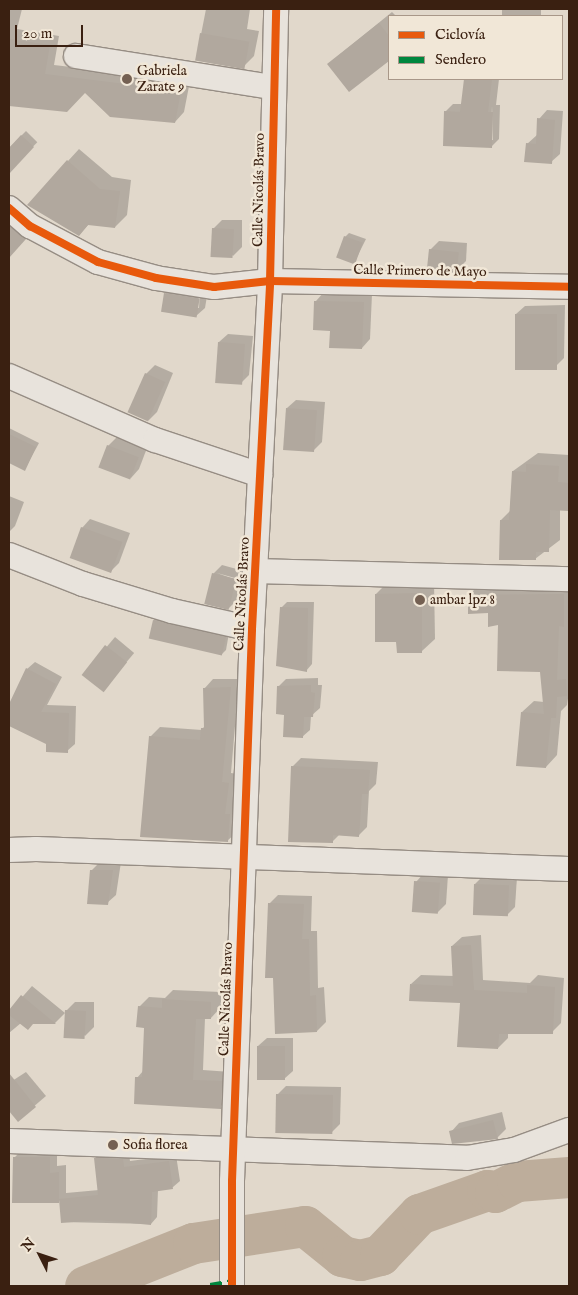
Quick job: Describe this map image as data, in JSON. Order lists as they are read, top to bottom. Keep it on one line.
{"streets":{"street":["Calle Nicolás Bravo","Calle Primero de Mayo"]},"crossings":[["Calle Nicolás Bravo","Calle Primero de Mayo"]],"places":["Gabriela Zarate 9","ambar lpz 8","Sofia florea"],"legend":["Ciclovía","Sendero"],"scale_bar":"20 m","north":"top left"}
